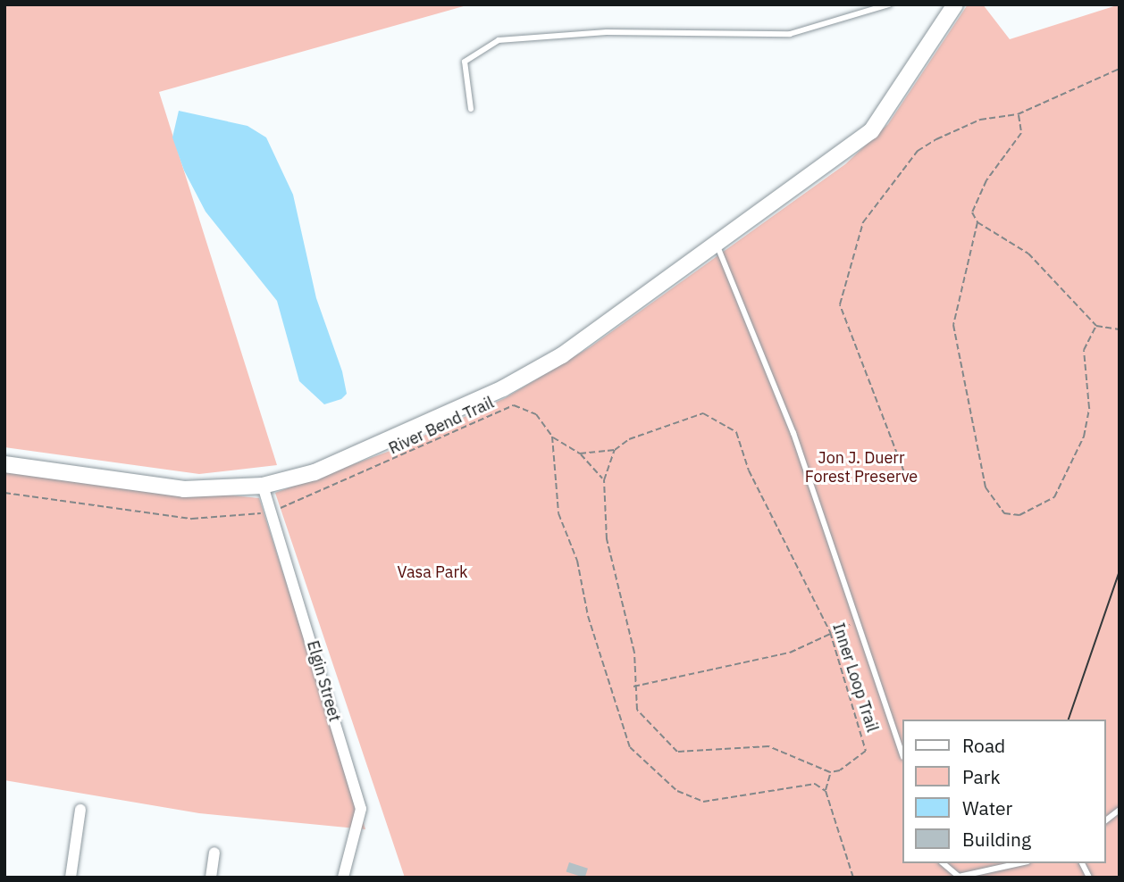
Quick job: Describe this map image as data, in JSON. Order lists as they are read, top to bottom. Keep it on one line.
{"streets":{"street":["Elgin Street"],"path":["River Bend Trail","Inner Loop Trail"]},"crossings":[["River Bend Trail","Inner Loop Trail"],["River Bend Trail","Elgin Street"]],"parks":["Jon J. Duerr Forest Preserve","Vasa Park"],"legend":["Road","Park","Water","Building"]}
